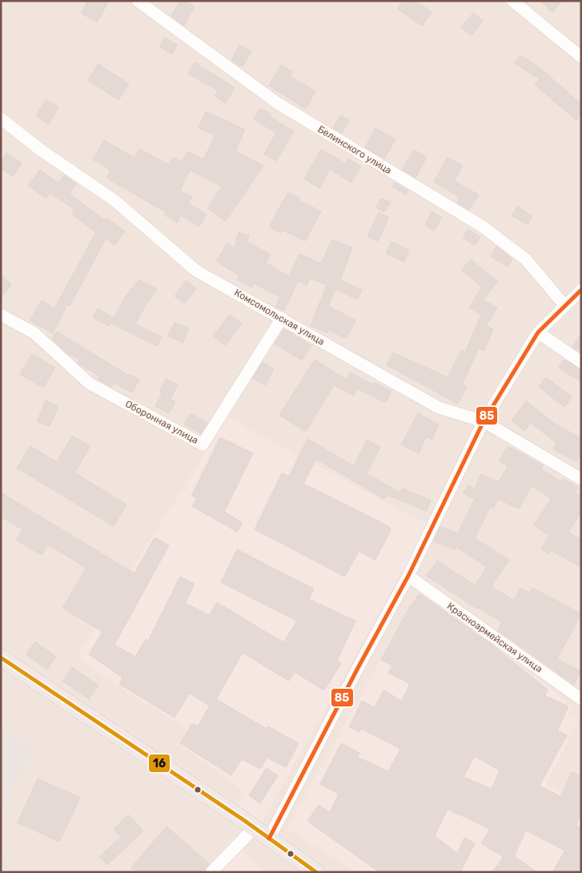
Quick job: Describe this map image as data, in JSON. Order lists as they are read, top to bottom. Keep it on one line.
{"streets":{"street":["Белинского улица","Комсомольская улица","Оборонная улица","Красноармейская улица"]},"crossings":[["Комсомольская улица","Оборонная улица"]],"lines":["transit line 85","transit line 16"]}
